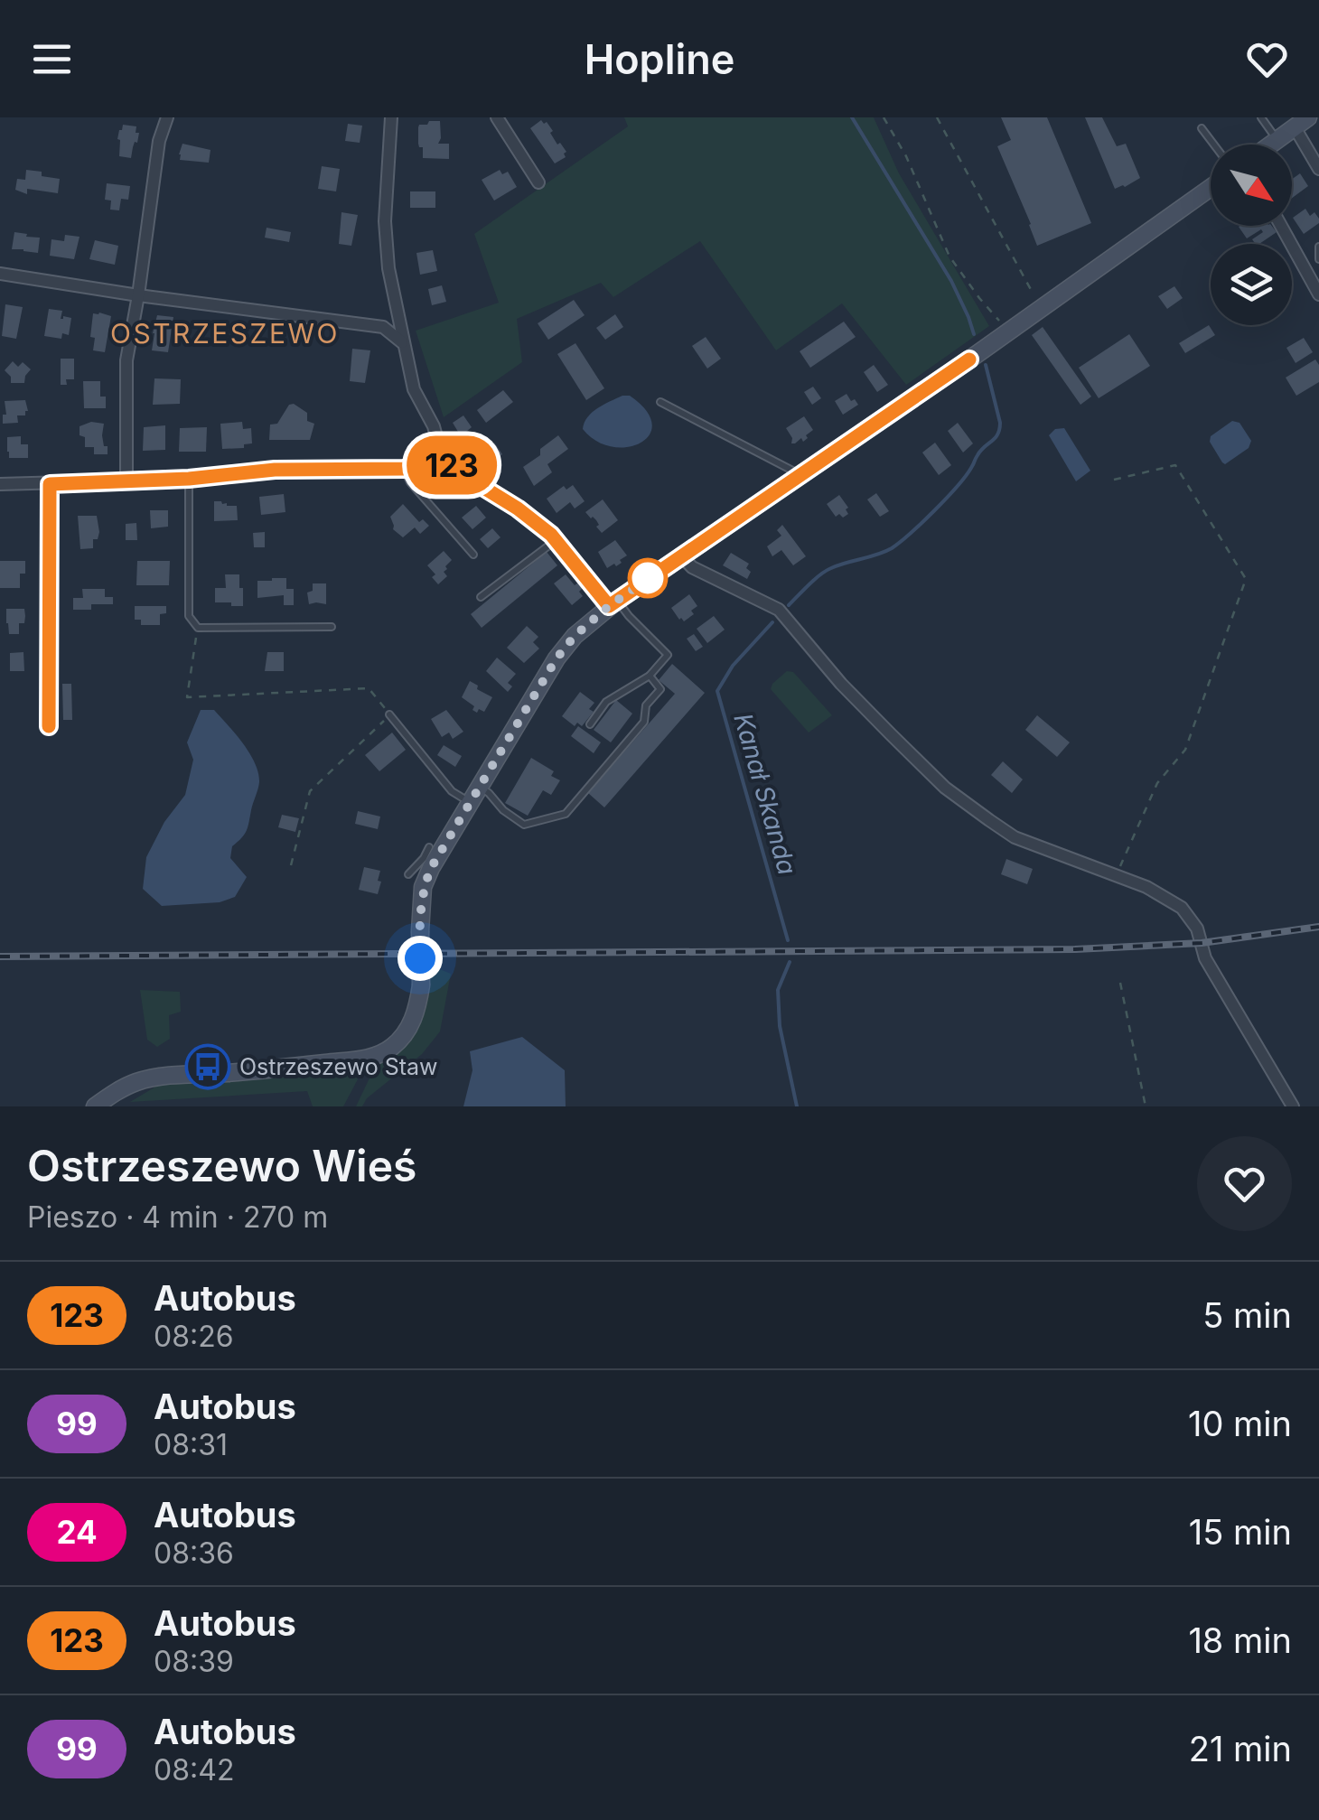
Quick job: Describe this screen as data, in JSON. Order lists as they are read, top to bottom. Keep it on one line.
{"districts":["OSTRZESZEWO"],"water":["Kanał Skanda"],"places":{"bus stop":["Ostrzeszewo Staw"]},"lines":["bus line 123"],"north":"bottom right","page":{"header":"Hopline","on_map":"123","heading":["Ostrzeszewo Wieś","Pieszo · 4 min · 270 m"],"list":[{"mark":"123","name":"Autobus","note":"08:26","value":"5 min"},{"mark":"99","name":"Autobus","note":"08:31","value":"10 min"},{"mark":"24","name":"Autobus","note":"08:36","value":"15 min"},{"mark":"123","name":"Autobus","note":"08:39","value":"18 min"},{"mark":"99","name":"Autobus","note":"08:42","value":"21 min"}]}}
